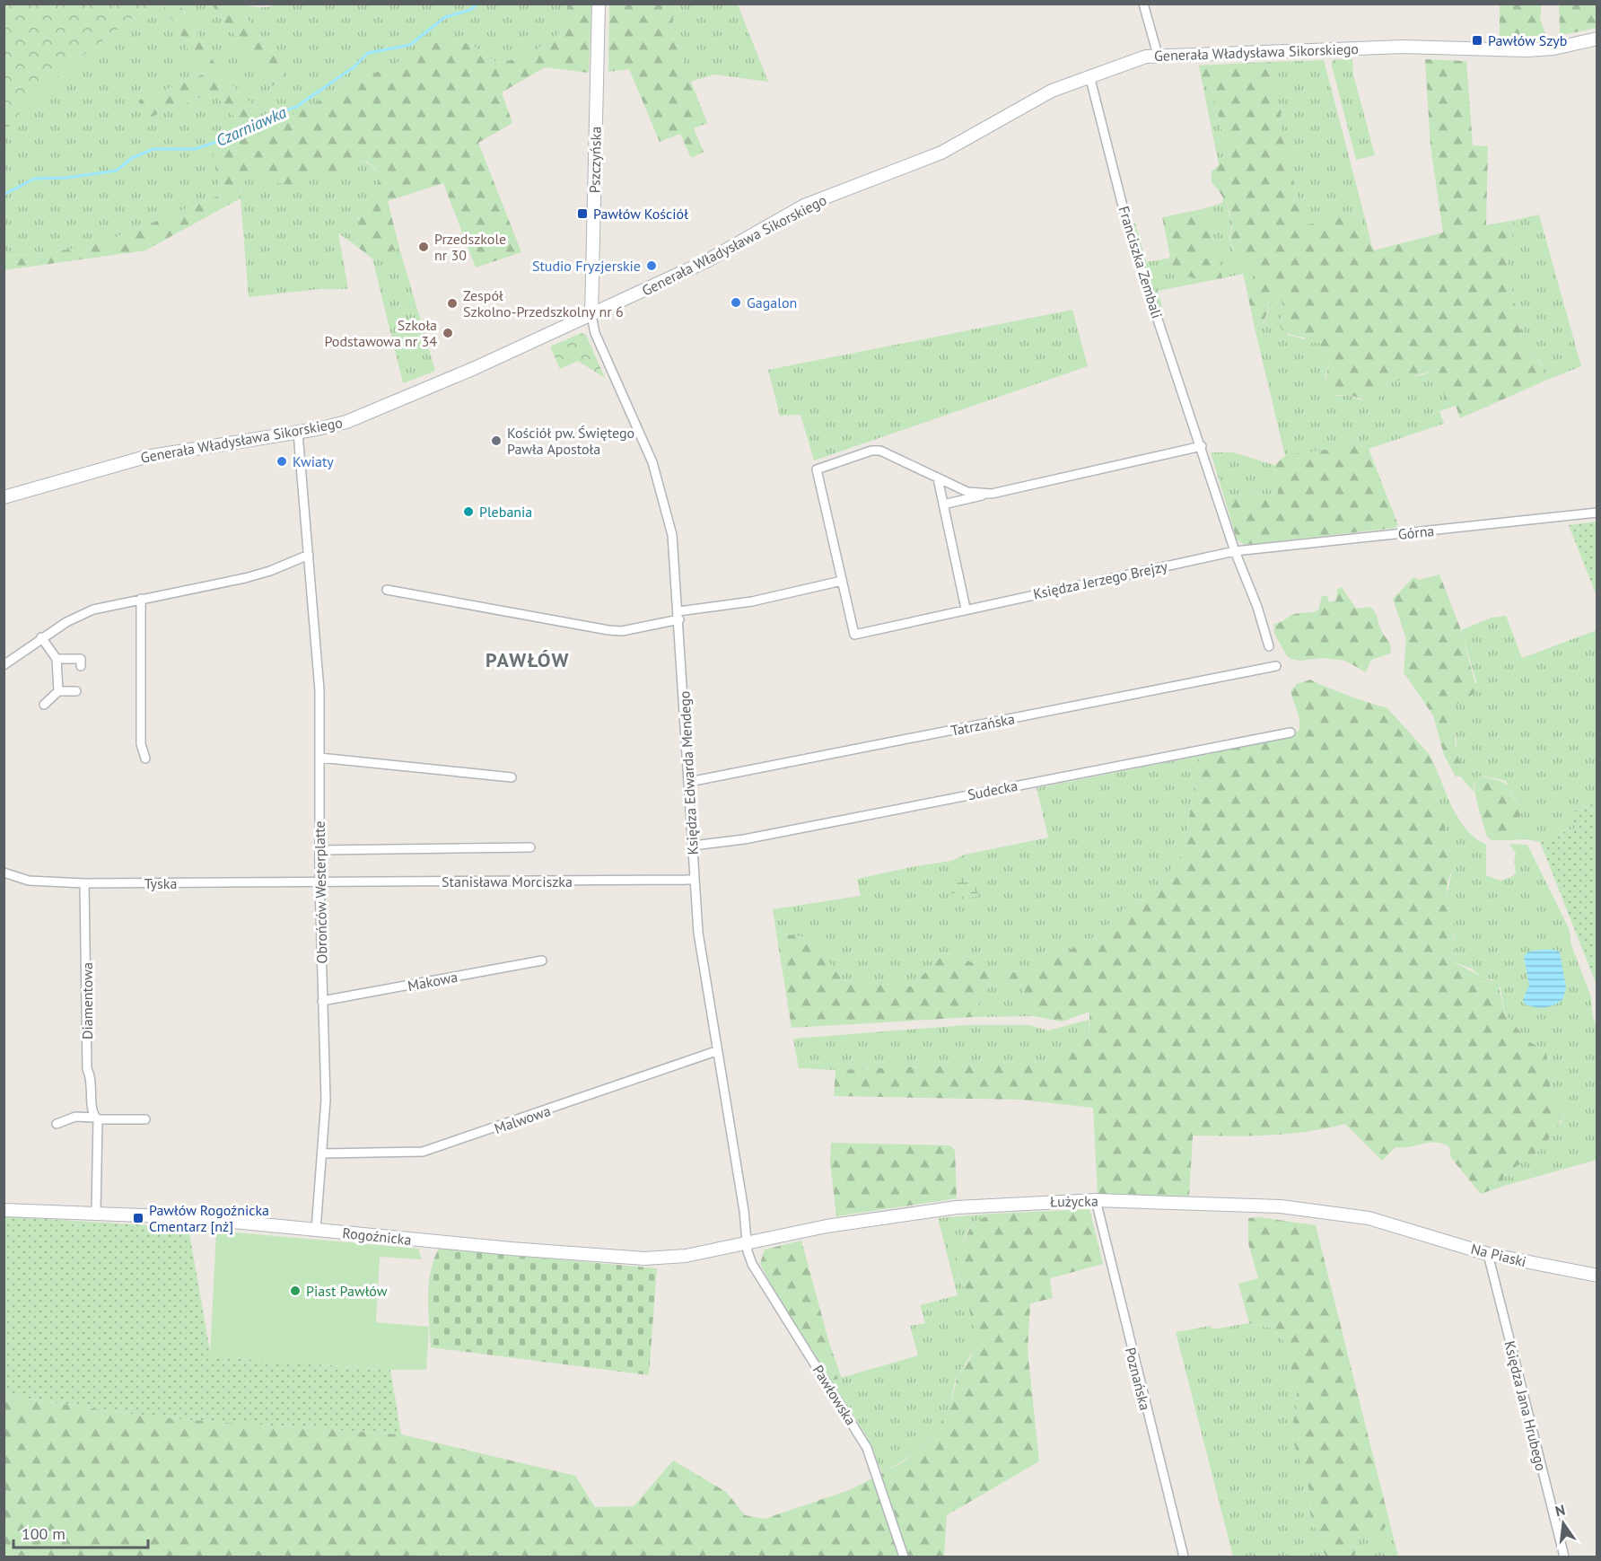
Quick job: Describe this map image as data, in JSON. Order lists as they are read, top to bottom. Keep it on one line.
{"streets":{"street":["Generała Władysława Sikorskiego","Pszczyńska","Franciszka Zembali","Górna","Księdza Jerzego Brejzy","Tatrzańska","Księdza Edwarda Mendego","Sudecka","Stanisława Morciszka","Tyska","Obrońców Westerplatte","Makowa","Diamentowa","Malwowa","Łużycka","Rogoźnicka","Na Piaski","Poznańska","Pawłowska","Księdza Jana Hrubego"]},"crossings":[["Generała Władysława Sikorskiego","Pszczyńska"],["Generała Władysława Sikorskiego","Franciszka Zembali"],["Generała Władysława Sikorskiego","Księdza Edwarda Mendego"],["Generała Władysława Sikorskiego","Obrońców Westerplatte"],["Pszczyńska","Księdza Edwarda Mendego"],["Franciszka Zembali","Górna"],["Franciszka Zembali","Księdza Jerzego Brejzy"],["Górna","Księdza Jerzego Brejzy"],["Tatrzańska","Księdza Edwarda Mendego"],["Księdza Edwarda Mendego","Sudecka"],["Księdza Edwarda Mendego","Stanisława Morciszka"],["Księdza Edwarda Mendego","Malwowa"],["Księdza Edwarda Mendego","Łużycka"],["Księdza Edwarda Mendego","Rogoźnicka"],["Księdza Edwarda Mendego","Pawłowska"],["Stanisława Morciszka","Tyska"],["Stanisława Morciszka","Obrońców Westerplatte"],["Tyska","Obrońców Westerplatte"],["Tyska","Diamentowa"],["Obrońców Westerplatte","Makowa"],["Obrońców Westerplatte","Malwowa"],["Obrońców Westerplatte","Rogoźnicka"],["Diamentowa","Rogoźnicka"],["Łużycka","Rogoźnicka"],["Łużycka","Na Piaski"],["Łużycka","Poznańska"],["Łużycka","Pawłowska"],["Rogoźnicka","Pawłowska"],["Na Piaski","Księdza Jana Hrubego"]],"districts":["PAWŁÓW"],"water":["Czarniawka"],"places":{"transit":["Pawłów Szyb","Pawłów Kościół","Pawłów Rogoźnicka Cmentarz [nż]"],"other":["Przedszkole nr 30","Studio Fryzjerskie","Gagalon","Zespół Szkolno-Przedszkolny nr 6","Szkoła Podstawowa nr 34","Kościół pw. Świętego Pawła Apostoła","Kwiaty","Plebania","Piast Pawłów"]},"scale_bar":"100 m","north":"top"}
